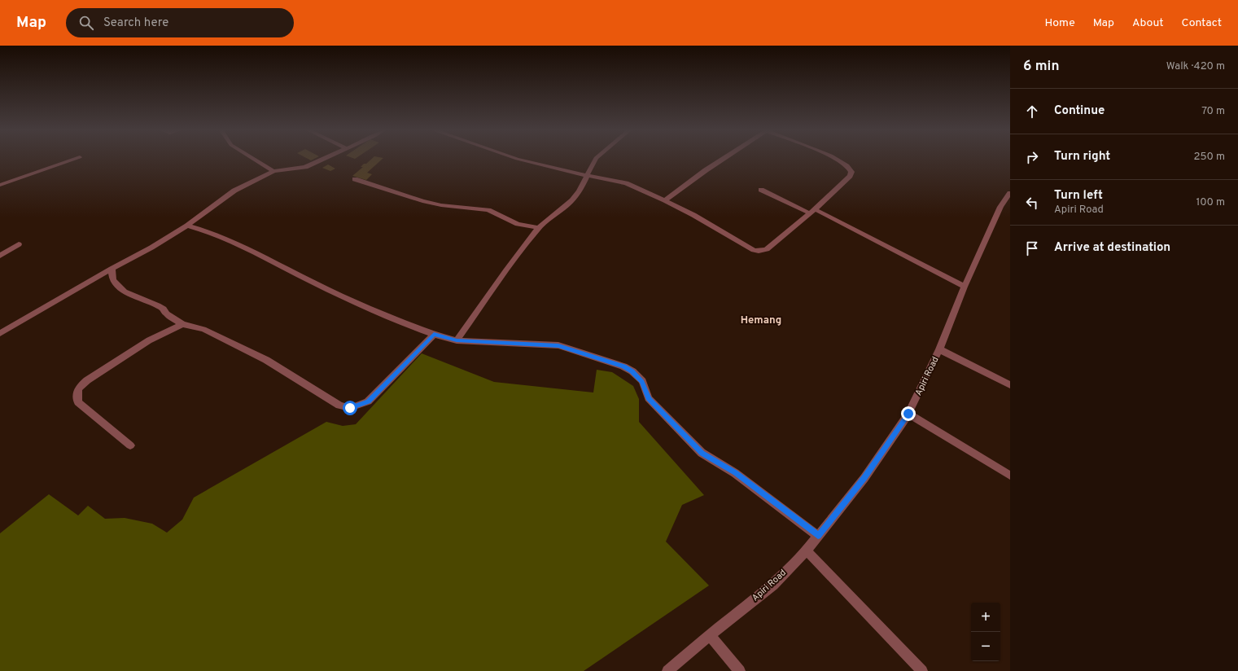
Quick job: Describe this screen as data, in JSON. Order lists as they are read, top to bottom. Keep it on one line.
{"streets":{"street":["Apiri Road"]},"districts":["Hemang"],"page":{"header":"Map","search":"Search here","nav":["Home","Map","About","Contact"],"heading":["6 min","Walk · 420 m"],"list":[["Continue","70 m"],["Turn right","250 m"],["Turn left","Apiri Road","100 m"],"Arrive at destination"],"map_buttons":["+","−"]}}
